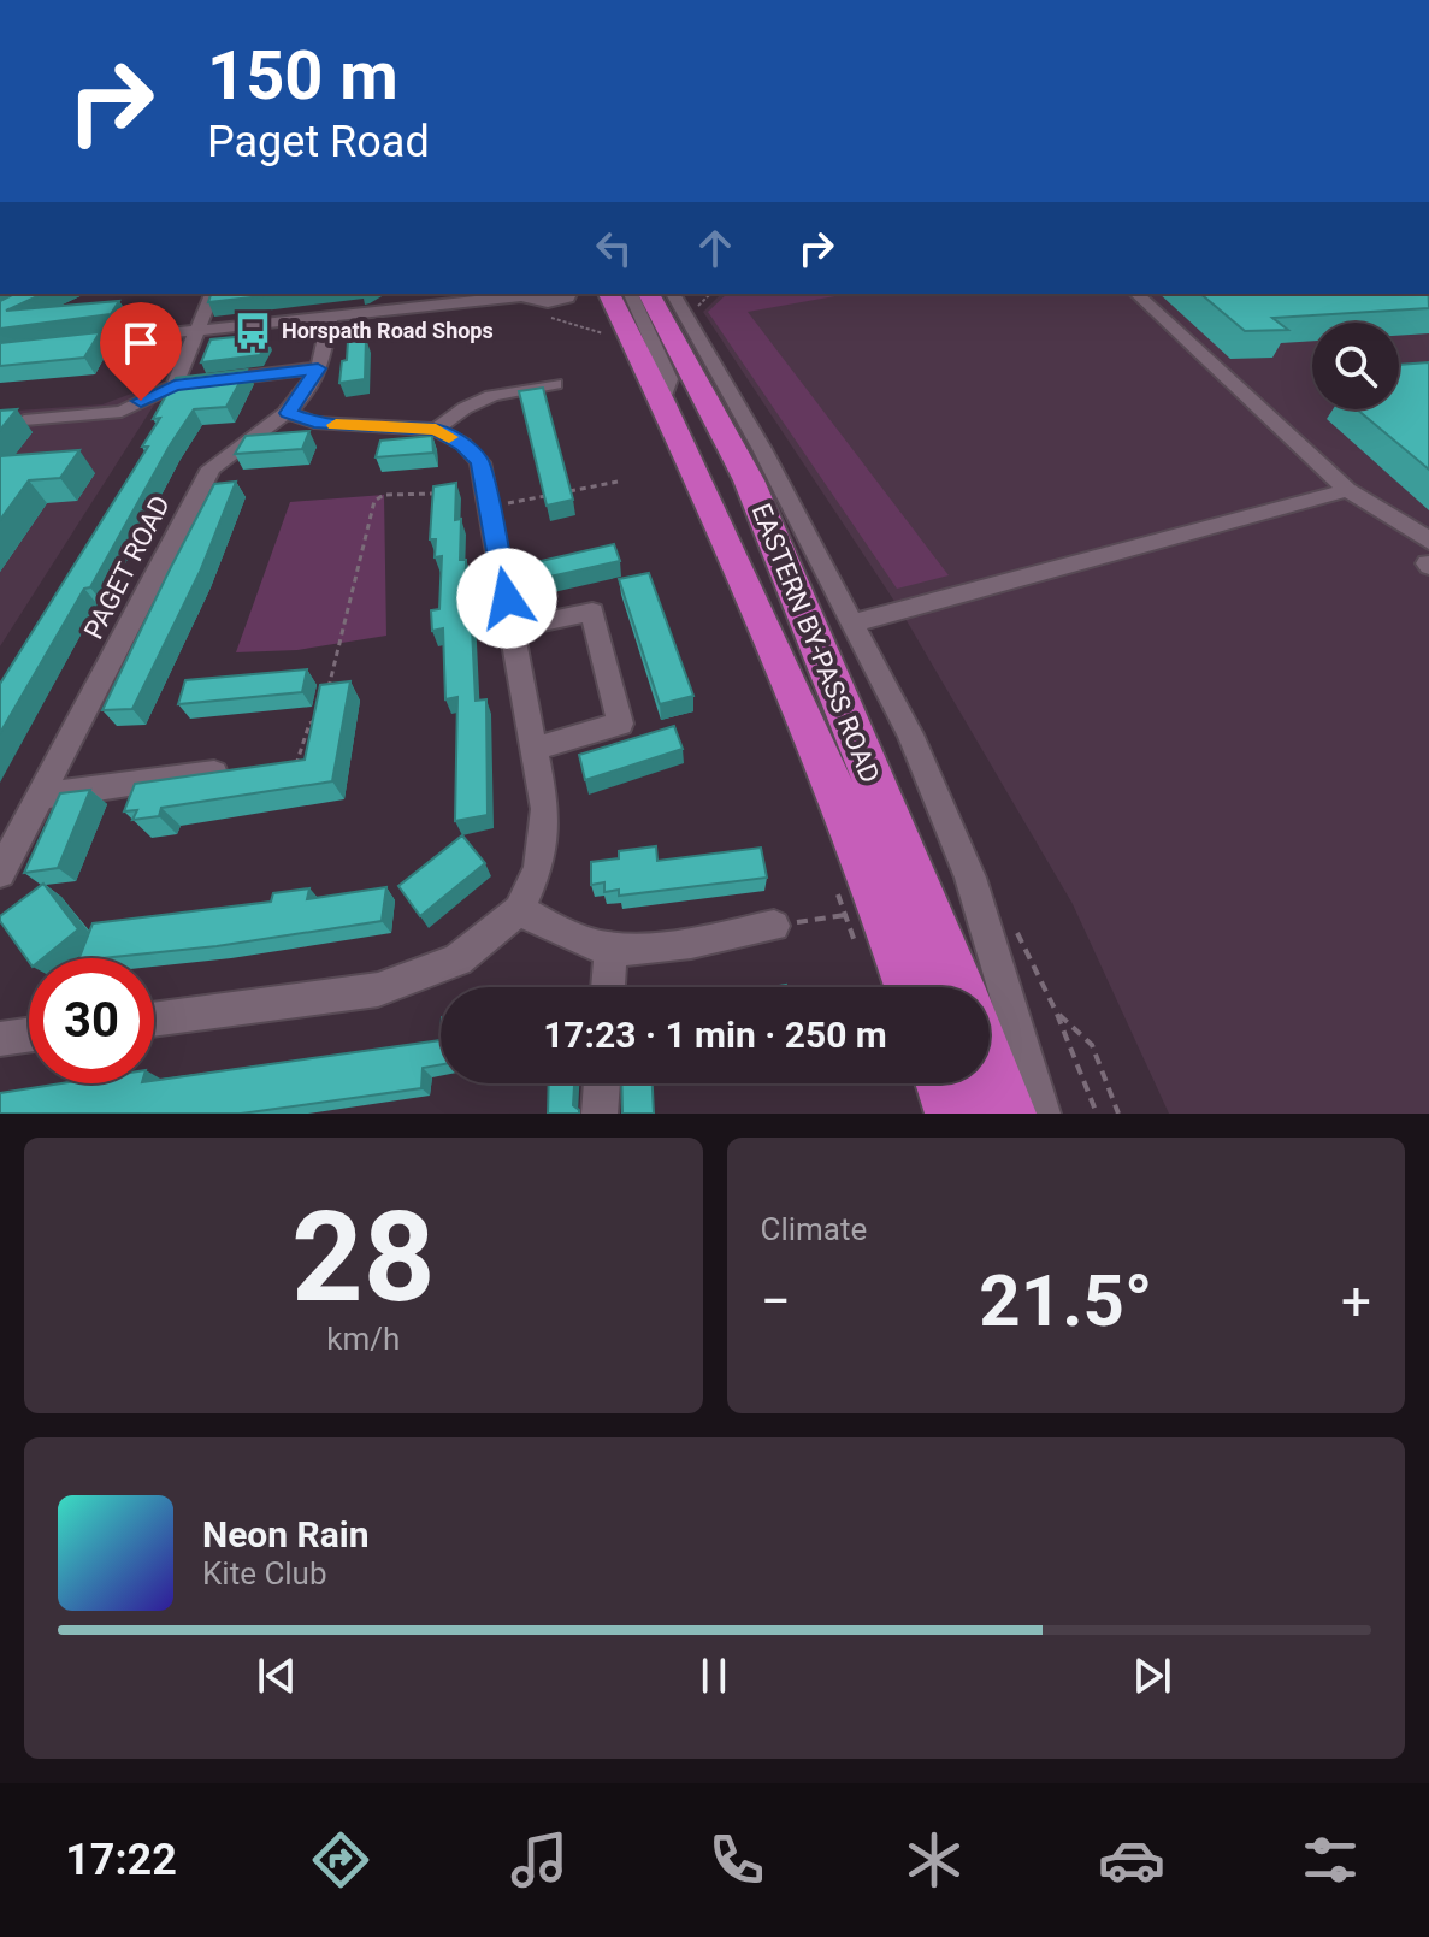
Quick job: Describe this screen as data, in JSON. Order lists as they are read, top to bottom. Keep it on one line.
{"streets":{"highway":["EASTERN BY-PASS ROAD"],"street":["PAGET ROAD"]},"places":{"bus stop":["Horspath Road Shops"]},"page":{"turn":["150 m","Paget Road"],"limit":"30","trip":"17:23 · 1 min · 250 m","tile":[["28","km/h"],"Climate"],"heat":["−","21.5°","+"],"song":["Neon Rain","Kite Club"],"tabs":"17:22"}}
